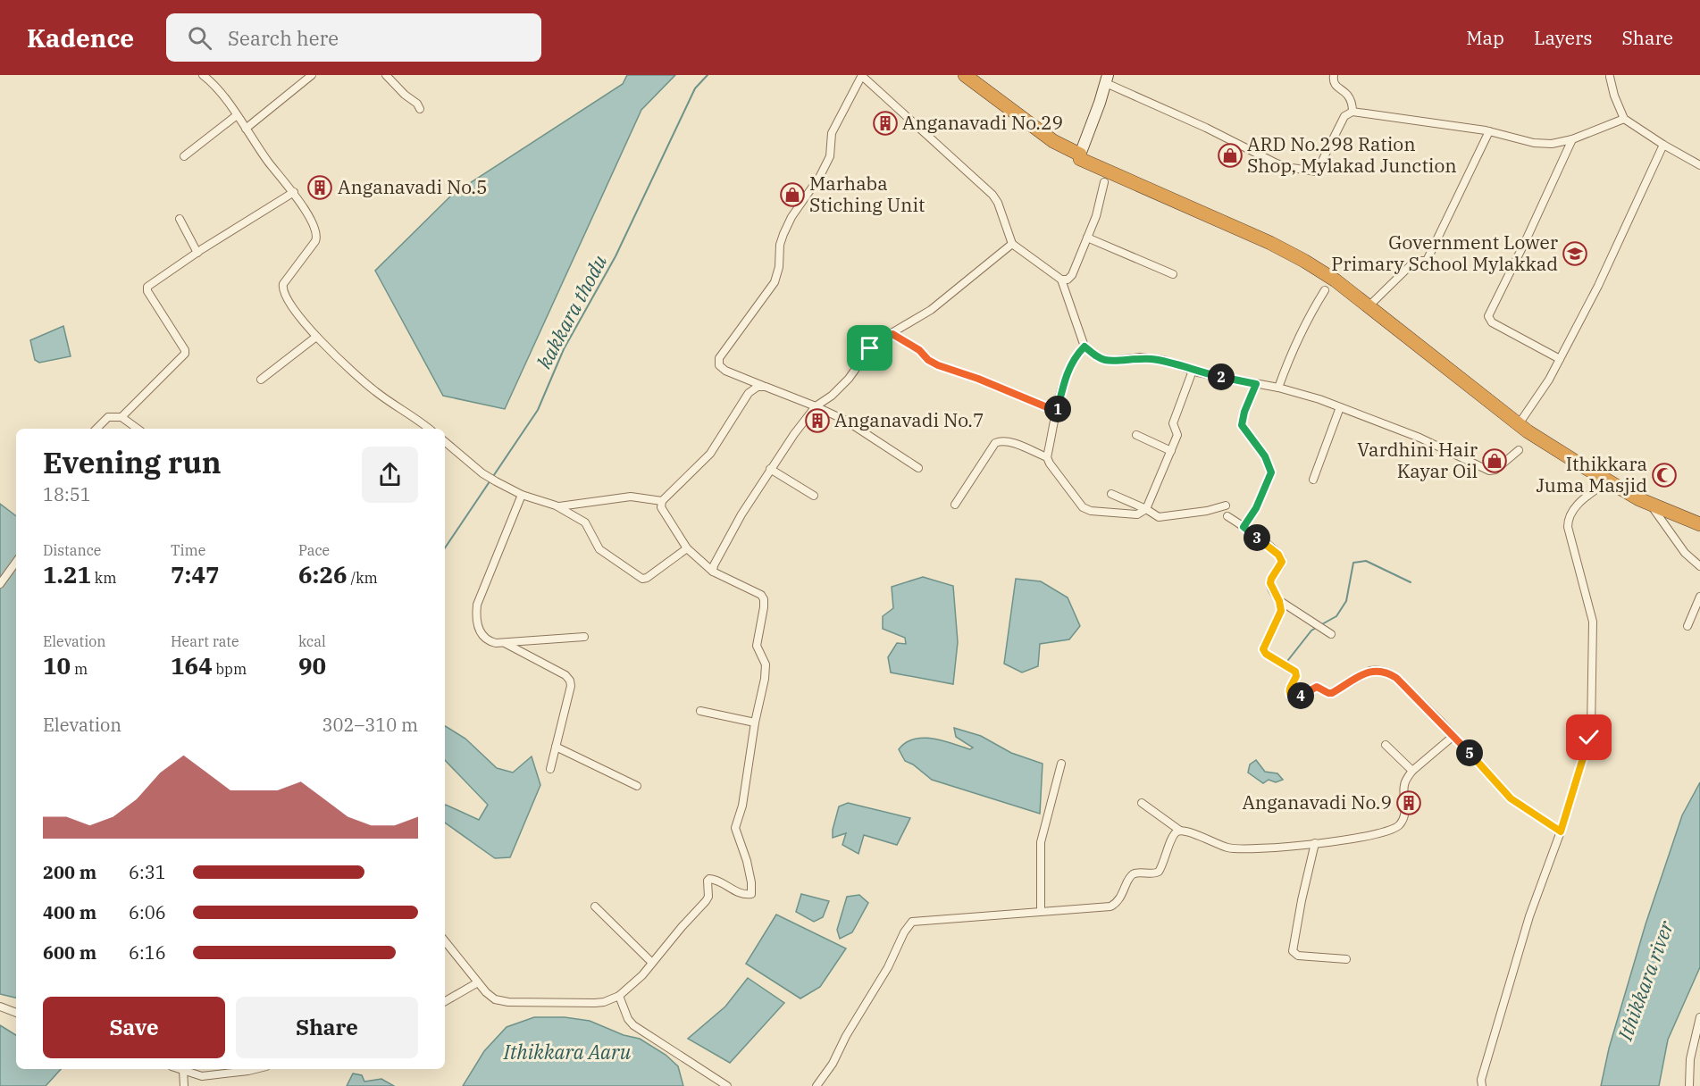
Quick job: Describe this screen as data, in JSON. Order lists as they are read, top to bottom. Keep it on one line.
{"water":["kakkara thodu","Ithikkara river","Ithikkara Aaru"],"places":{"building":["Anganavadi No.29","Anganavadi No.5","Anganavadi No.7","Anganavadi No.9"],"shop":["ARD No.298 Ration Shop, Mylakad Junction","Marhaba Stiching Unit","Vardhini Hair Kayar Oil"],"school or university":["Government Lower Primary School Mylakkad"],"mosque":["Ithikkara Juma Masjid"]},"page":{"header":"Kadence","search":"Search here","nav":["Map","Layers","Share"],"pins":["2","1","3","4","5"],"heading":["Evening run","18:51"],"stats":[["Distance","1.21 km"],["Time","7:47"],["Pace","6:26 /km"],["Elevation","10 m"],["Heart rate","164 bpm"],["kcal","90"]],"chart":["Elevation","302–310 m"],"list":[{"name":"200 m","note":"6:31"},{"name":"400 m","note":"6:06"},{"name":"600 m","note":"6:16"}],"buttons":["Save","Share"]}}
